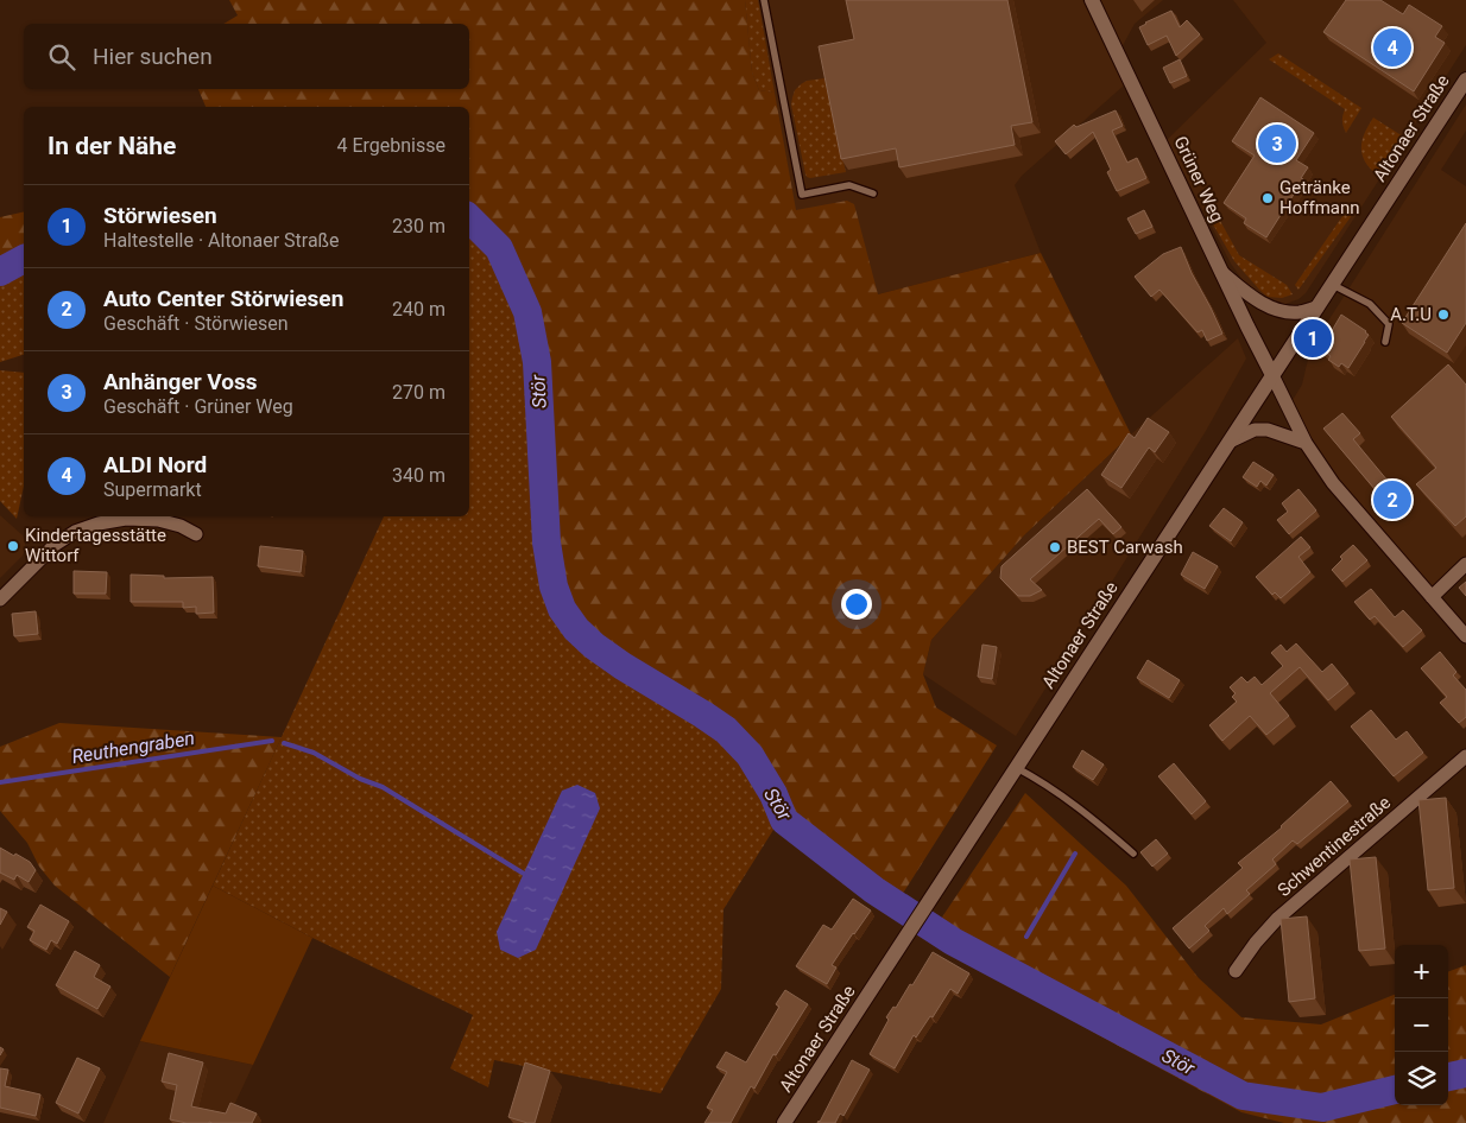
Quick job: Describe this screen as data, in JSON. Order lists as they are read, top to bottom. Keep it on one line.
{"streets":{"main road":["Altonaer Straße","Grüner Weg"],"street":["Schwentinestraße"]},"crossings":[["Altonaer Straße","Grüner Weg"]],"water":["Stör","Reuthengraben"],"places":["Getränke Hoffmann","A.T.U","Kindertagesstätte Wittorf","BEST Carwash"],"page":{"search":"Hier suchen","pins":["4","3","1","2"],"heading":["In der Nähe","4 Ergebnisse"],"list":[{"mark":"1","name":"Störwiesen","note":"Haltestelle · Altonaer Straße","value":"230 m"},{"mark":"2","name":"Auto Center Störwiesen","note":"Geschäft · Störwiesen","value":"240 m"},{"mark":"3","name":"Anhänger Voss","note":"Geschäft · Grüner Weg","value":"270 m"},{"mark":"4","name":"ALDI Nord","note":"Supermarkt","value":"340 m"}],"map_buttons":["+","−"]}}
